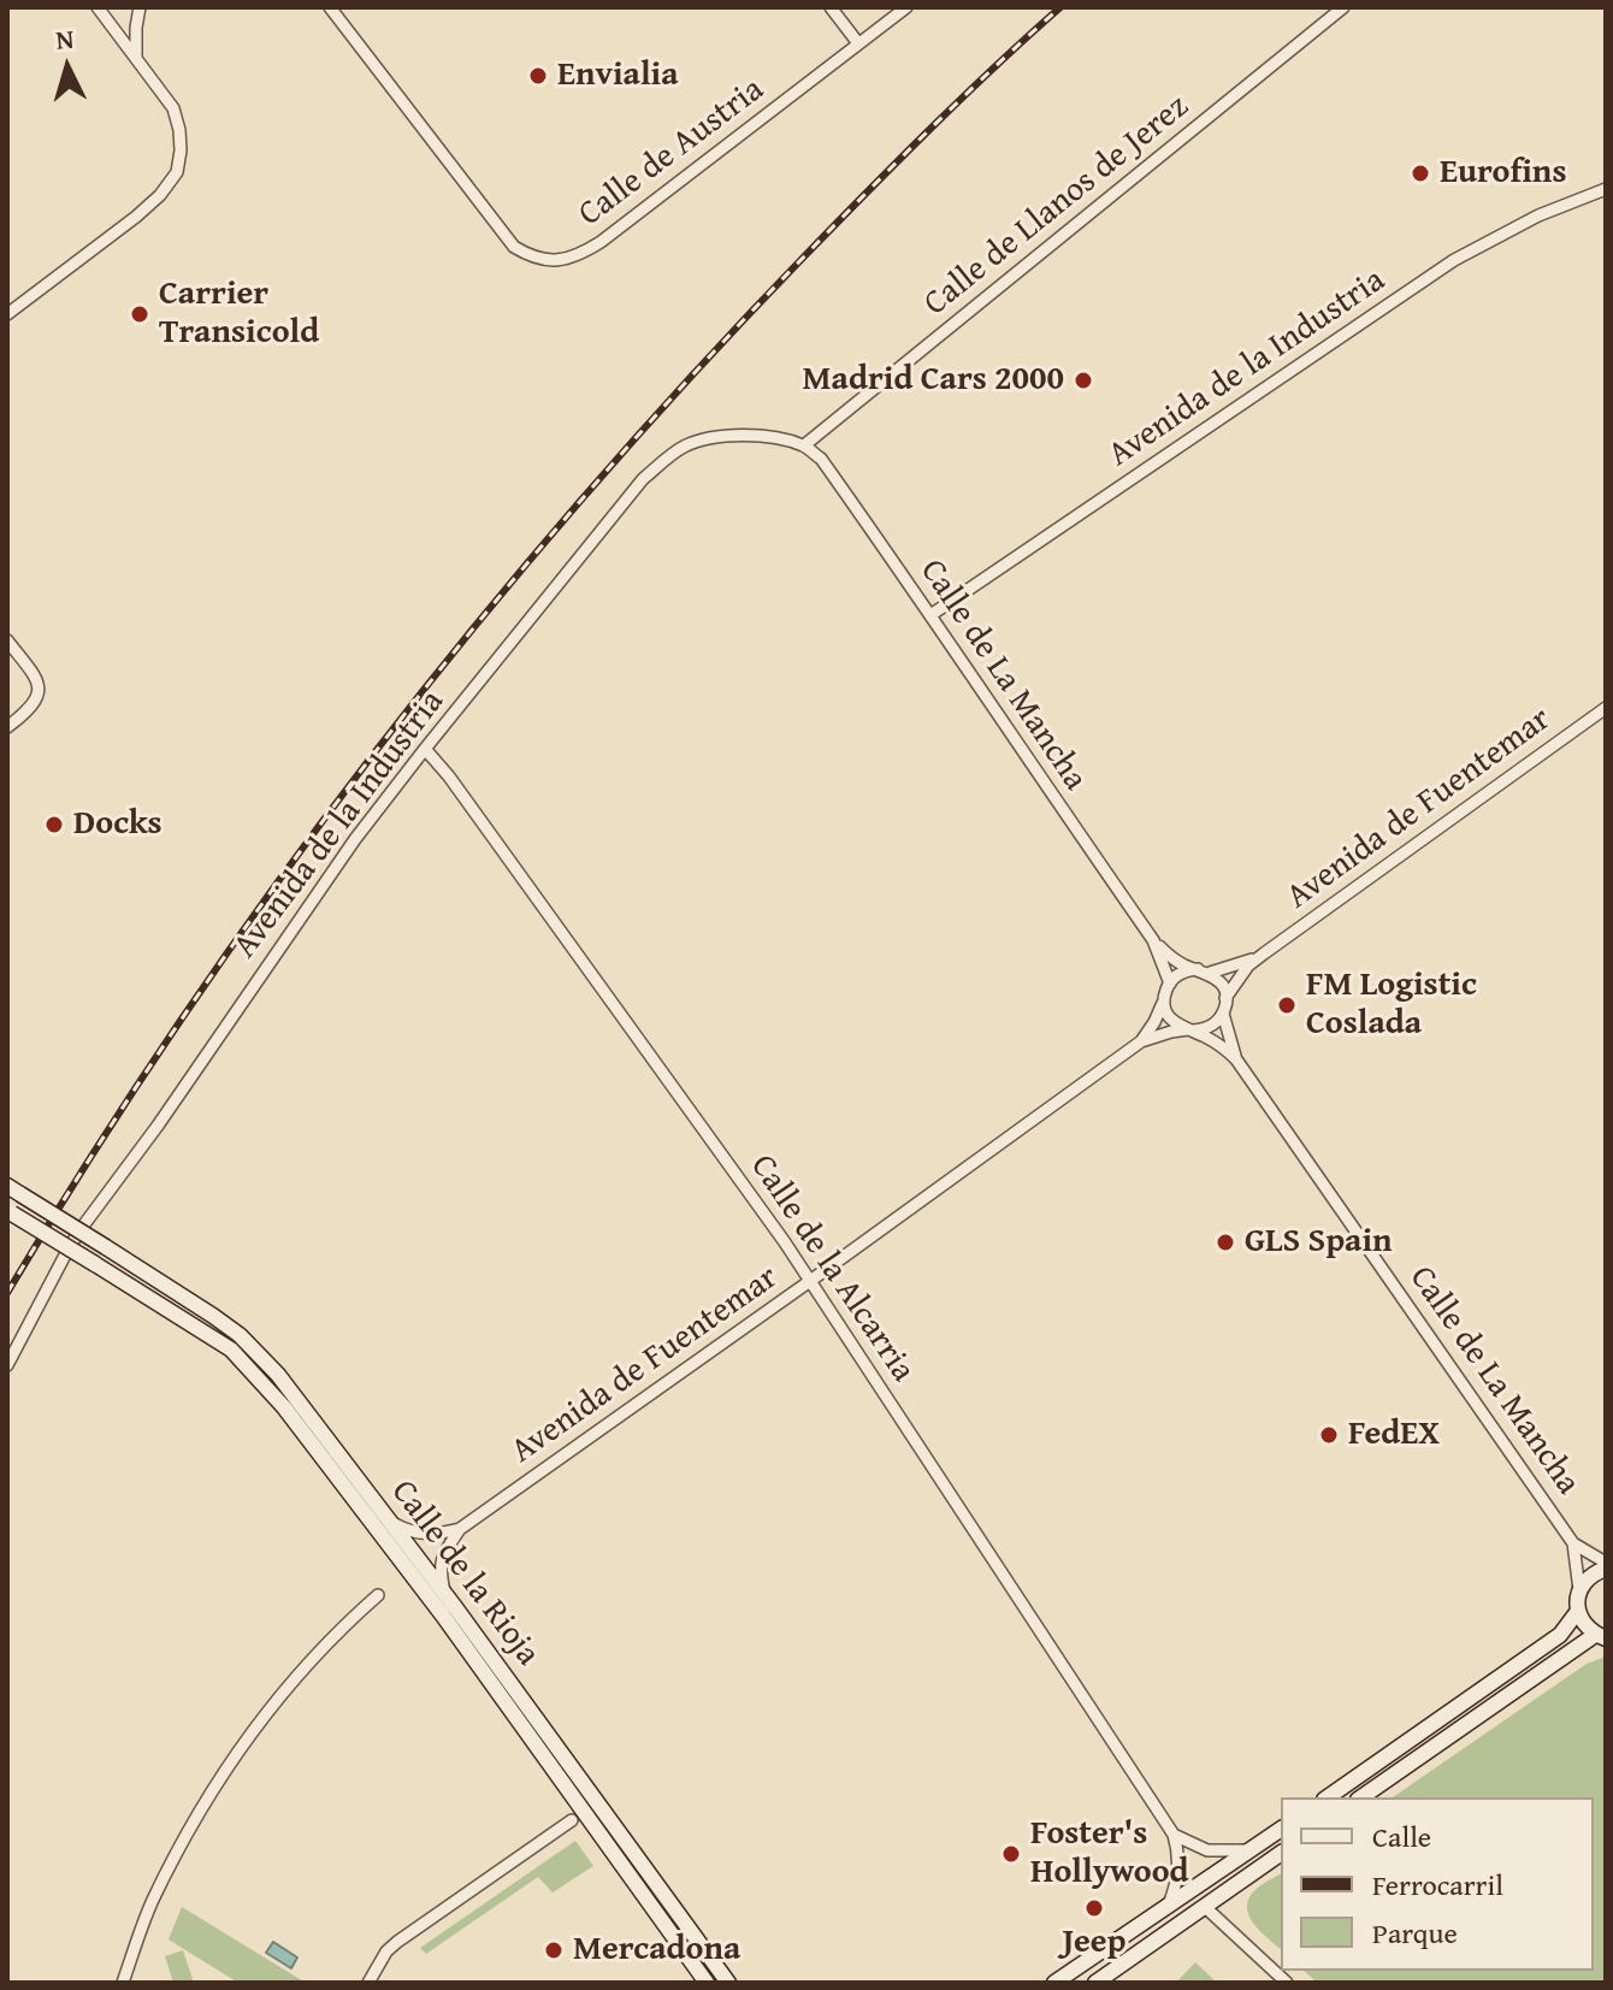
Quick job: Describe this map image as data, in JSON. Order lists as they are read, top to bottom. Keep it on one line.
{"streets":{"main road":["Calle de la Rioja"],"street":["Calle de Austria","Calle de Llanos de Jerez","Avenida de la Industria","Calle de La Mancha","Avenida de Fuentemar","Calle de la Alcarria"]},"crossings":[["Calle de Llanos de Jerez","Avenida de la Industria"],["Calle de Llanos de Jerez","Calle de La Mancha"],["Avenida de la Industria","Calle de La Mancha"],["Avenida de la Industria","Calle de la Alcarria"],["Calle de La Mancha","Avenida de Fuentemar"],["Avenida de Fuentemar","Calle de la Alcarria"]],"places":["Envialia","Eurofins","Carrier Transicold","Madrid Cars 2000","Docks","FM Logistic Coslada","GLS Spain","FedEX","Foster's Hollywood","Jeep","Mercadona"],"legend":["Calle","Ferrocarril","Parque"],"north":"top"}
